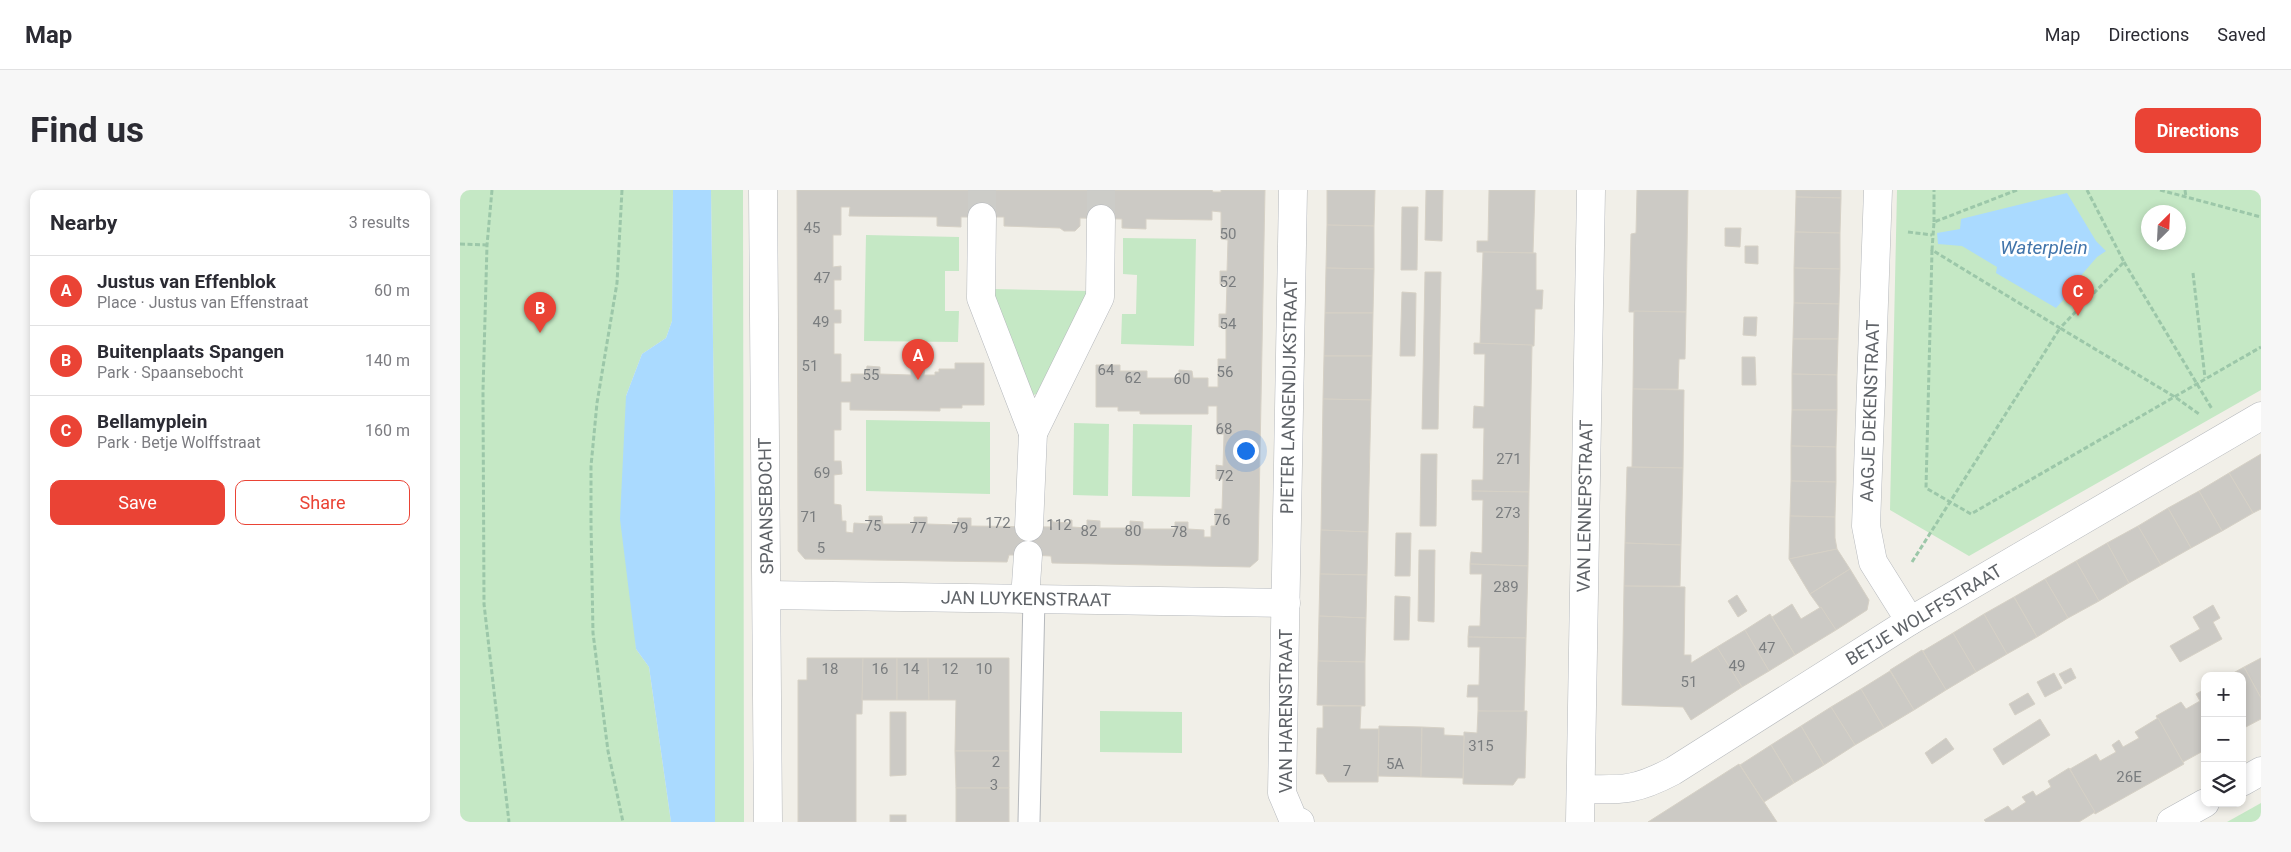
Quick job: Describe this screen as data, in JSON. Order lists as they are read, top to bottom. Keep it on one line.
{"streets":{"street":["PIETER LANGENDIJKSTRAAT","AAGJE DEKENSTRAAT","SPAANSEBOCHT","VAN LENNEPSTRAAT","JAN LUYKENSTRAAT","BETJE WOLFFSTRAAT","VAN HARENSTRAAT"]},"crossings":[["PIETER LANGENDIJKSTRAAT","JAN LUYKENSTRAAT"],["PIETER LANGENDIJKSTRAAT","VAN HARENSTRAAT"],["AAGJE DEKENSTRAAT","BETJE WOLFFSTRAAT"],["SPAANSEBOCHT","JAN LUYKENSTRAAT"],["VAN LENNEPSTRAAT","BETJE WOLFFSTRAAT"],["JAN LUYKENSTRAAT","VAN HARENSTRAAT"]],"water":["Waterplein"],"house_numbers":["45","50","47","52","49","54","51","64","56","55","62","60","68","271","69","72","273","71","76","172","112","75","77","79","82","80","78","5","289","47","49","18","16","14","12","10","51","315","2","5A","7","26E","3"],"north":"top right","page":{"header":"Map","nav":["Map","Directions","Saved"],"buttons":["Directions",["Save","Share"]],"title":"Find us","heading":["Nearby","3 results"],"list":[{"mark":"A","name":"Justus van Effenblok","note":"Place · Justus van Effenstraat","value":"60 m"},{"mark":"B","name":"Buitenplaats Spangen","note":"Park · Spaansebocht","value":"140 m"},{"mark":"C","name":"Bellamyplein","note":"Park · Betje Wolffstraat","value":"160 m"}],"pins":["C","B","A"],"map_buttons":["+","−"]}}
